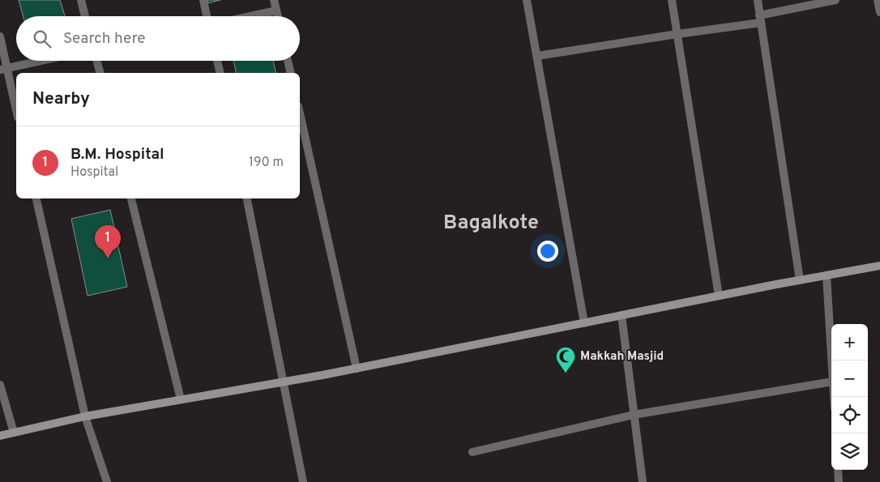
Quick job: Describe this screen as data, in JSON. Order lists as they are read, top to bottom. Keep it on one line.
{"districts":["Bagalkote"],"places":{"mosque":["Makkah Masjid"]},"page":{"search":"Search here","heading":"Nearby","list":[{"mark":"1","name":"B.M. Hospital","note":"Hospital","value":"190 m"}],"pins":"1","map_buttons":["+","−"]}}
